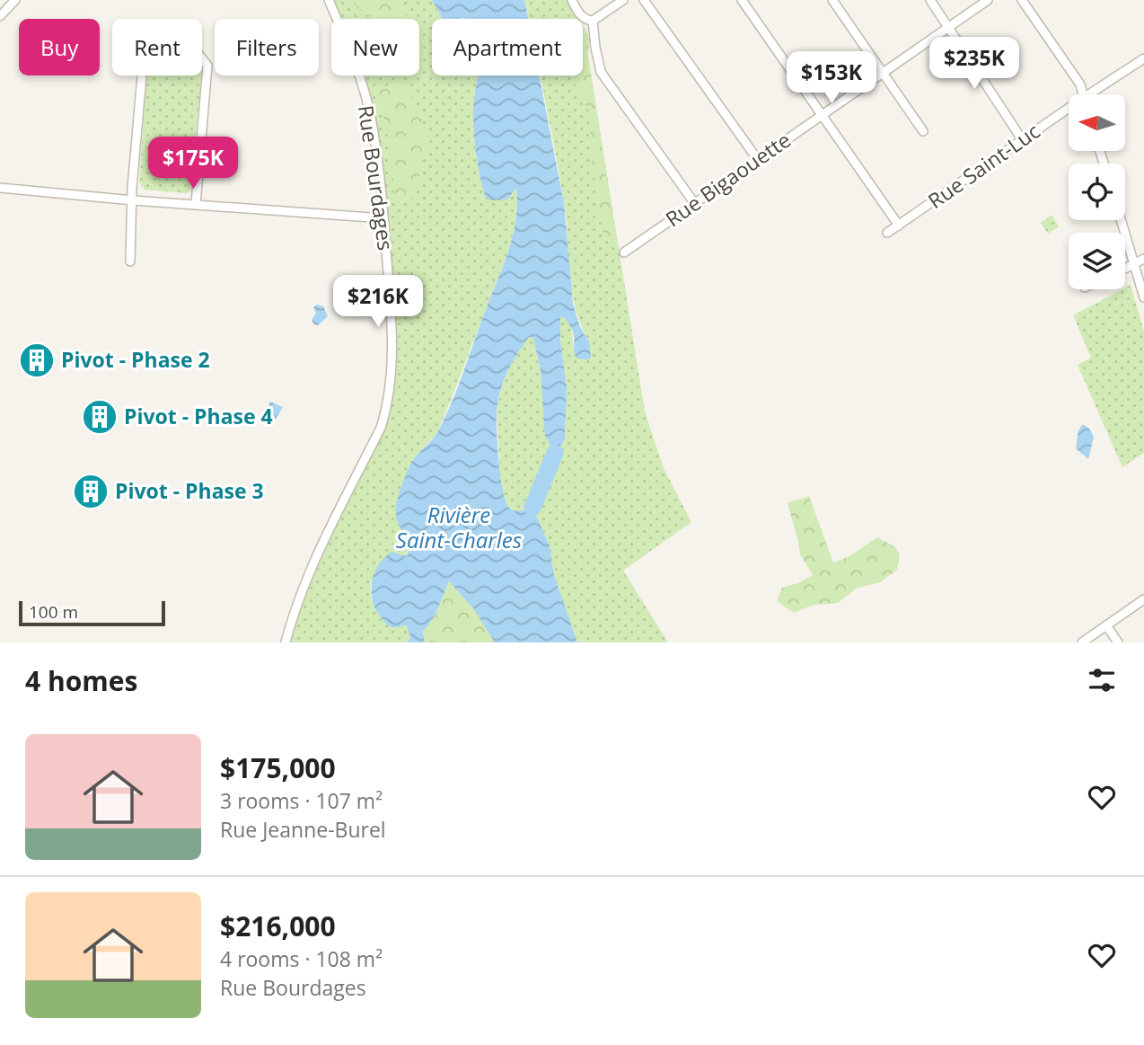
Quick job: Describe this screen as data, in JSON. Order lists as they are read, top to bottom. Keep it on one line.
{"streets":{"street":["Rue Saint-Luc","Rue Bourdages","Rue Bigaouette"]},"water":["Rivière Saint-Charles"],"places":{"building":["Pivot - Phase 2","Pivot - Phase 4","Pivot - Phase 3"]},"scale_bar":"100 m","north":"left","page":{"chip":["Buy","Rent","Filters","New","Apartment"],"price":["$235K","$153K","$175K","$216K"],"scale":"100 m","heading":"4 homes","list":[{"name":"$175,000","note":"3 rooms · 107 m² · Rue Jeanne-Burel"},{"name":"$216,000","note":"4 rooms · 108 m² · Rue Bourdages"}]}}
